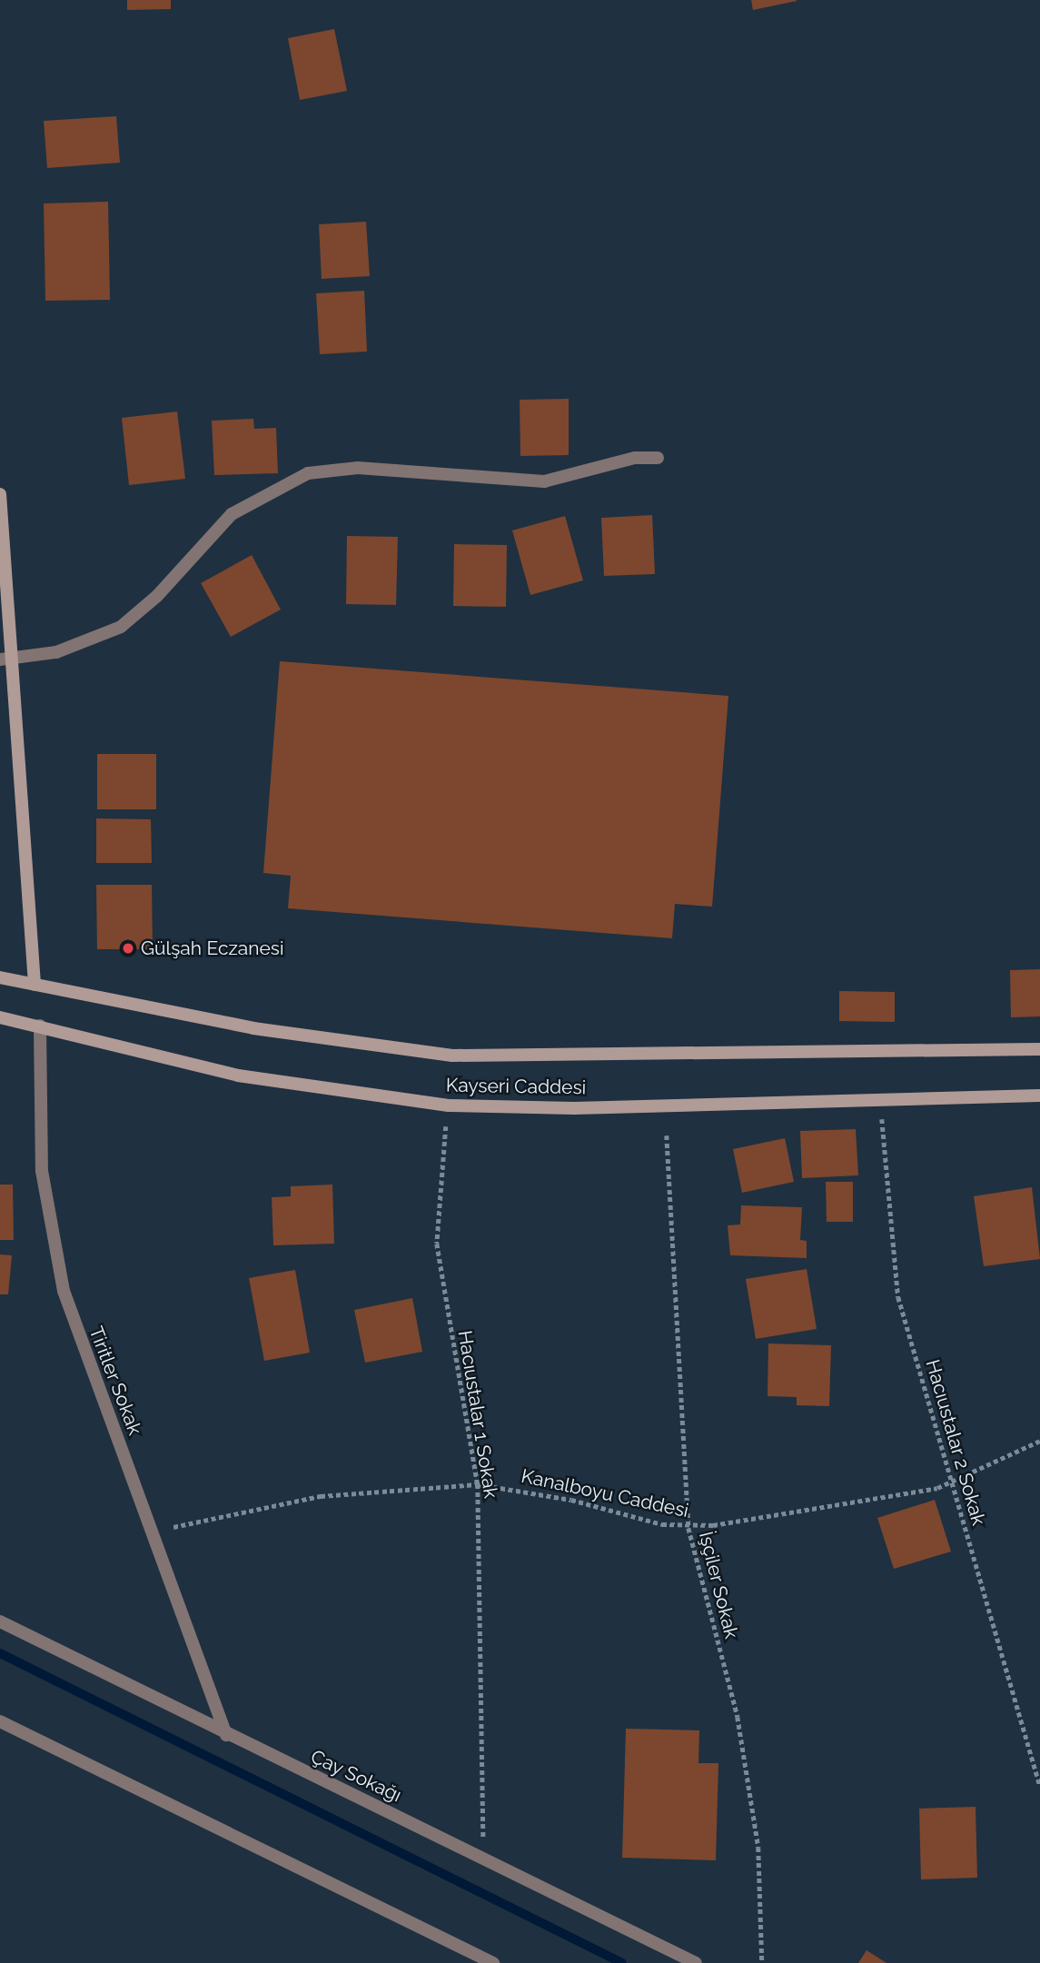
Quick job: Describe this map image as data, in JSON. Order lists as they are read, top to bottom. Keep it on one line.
{"streets":{"main road":["Kayseri Caddesi"],"street":["Tiritler Sokak","Çay Sokağı"],"path":["Hacıustalar 1 Sokak","Hacıustalar 2 Sokak","Kanalboyu Caddesi","İşçiler Sokak"]},"crossings":[["Kayseri Caddesi","Tiritler Sokak"],["Kayseri Caddesi","Hacıustalar 1 Sokak"],["Kayseri Caddesi","Hacıustalar 2 Sokak"],["Tiritler Sokak","Kanalboyu Caddesi"],["Tiritler Sokak","Çay Sokağı"],["Hacıustalar 1 Sokak","Kanalboyu Caddesi"],["Hacıustalar 2 Sokak","Kanalboyu Caddesi"],["Kanalboyu Caddesi","İşçiler Sokak"]],"places":["Gülşah Eczanesi"]}
